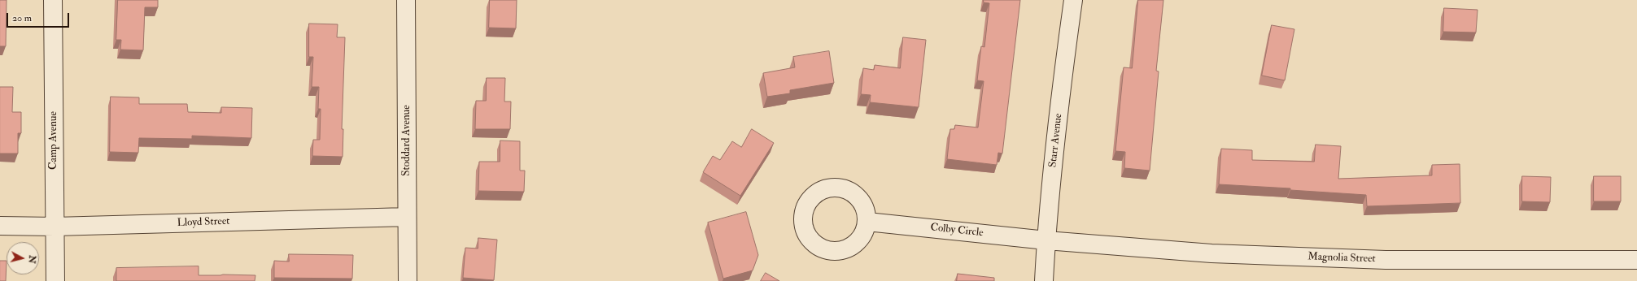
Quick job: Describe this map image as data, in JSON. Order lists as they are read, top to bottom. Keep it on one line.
{"streets":{"street":["Camp Avenue","Stoddard Avenue","Starr Avenue","Lloyd Street","Colby Circle","Magnolia Street"]},"crossings":[["Camp Avenue","Lloyd Street"],["Stoddard Avenue","Lloyd Street"],["Starr Avenue","Colby Circle"],["Starr Avenue","Magnolia Street"],["Colby Circle","Magnolia Street"]],"scale_bar":"20 m","north":"right"}
